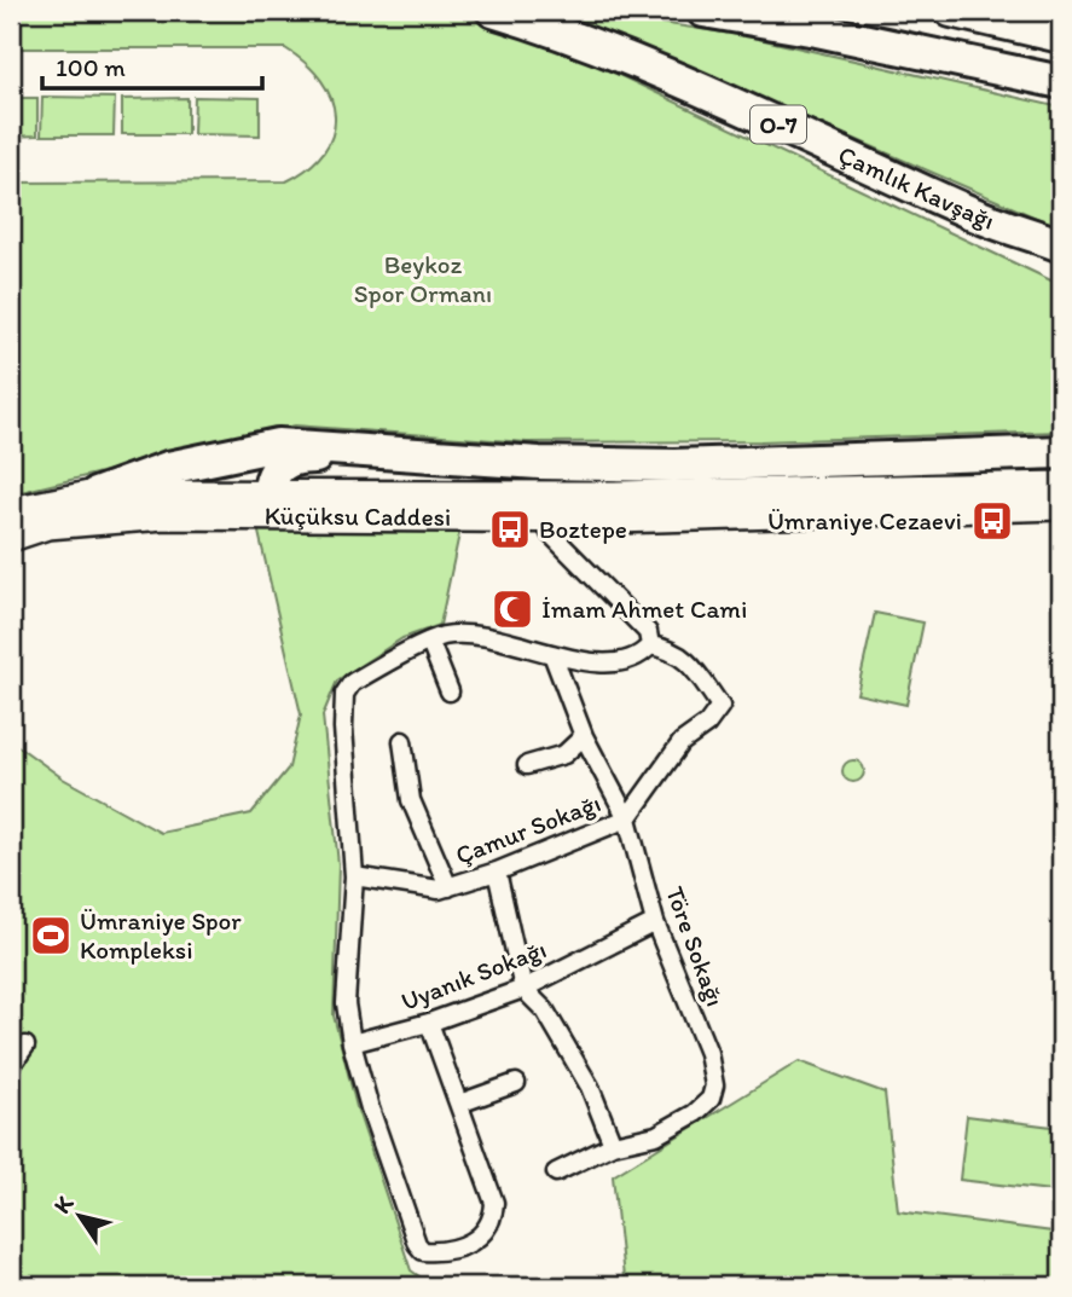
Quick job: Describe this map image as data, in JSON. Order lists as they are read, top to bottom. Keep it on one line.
{"streets":{"highway":["O-7","Çamlık Kavşağı"],"main road":["Küçüksu Caddesi"],"street":["Çamur Sokağı","Töre Sokağı","Uyanık Sokağı"]},"crossings":[["Çamur Sokağı","Töre Sokağı"],["Töre Sokağı","Uyanık Sokağı"]],"parks":["Beykoz Spor Ormanı"],"places":{"bus stop":["Ümraniye Cezaevi","Boztepe"],"mosque":["İmam Ahmet Cami"],"sports":["Ümraniye Spor Kompleksi"]},"scale_bar":"100 m","north":"top left"}
